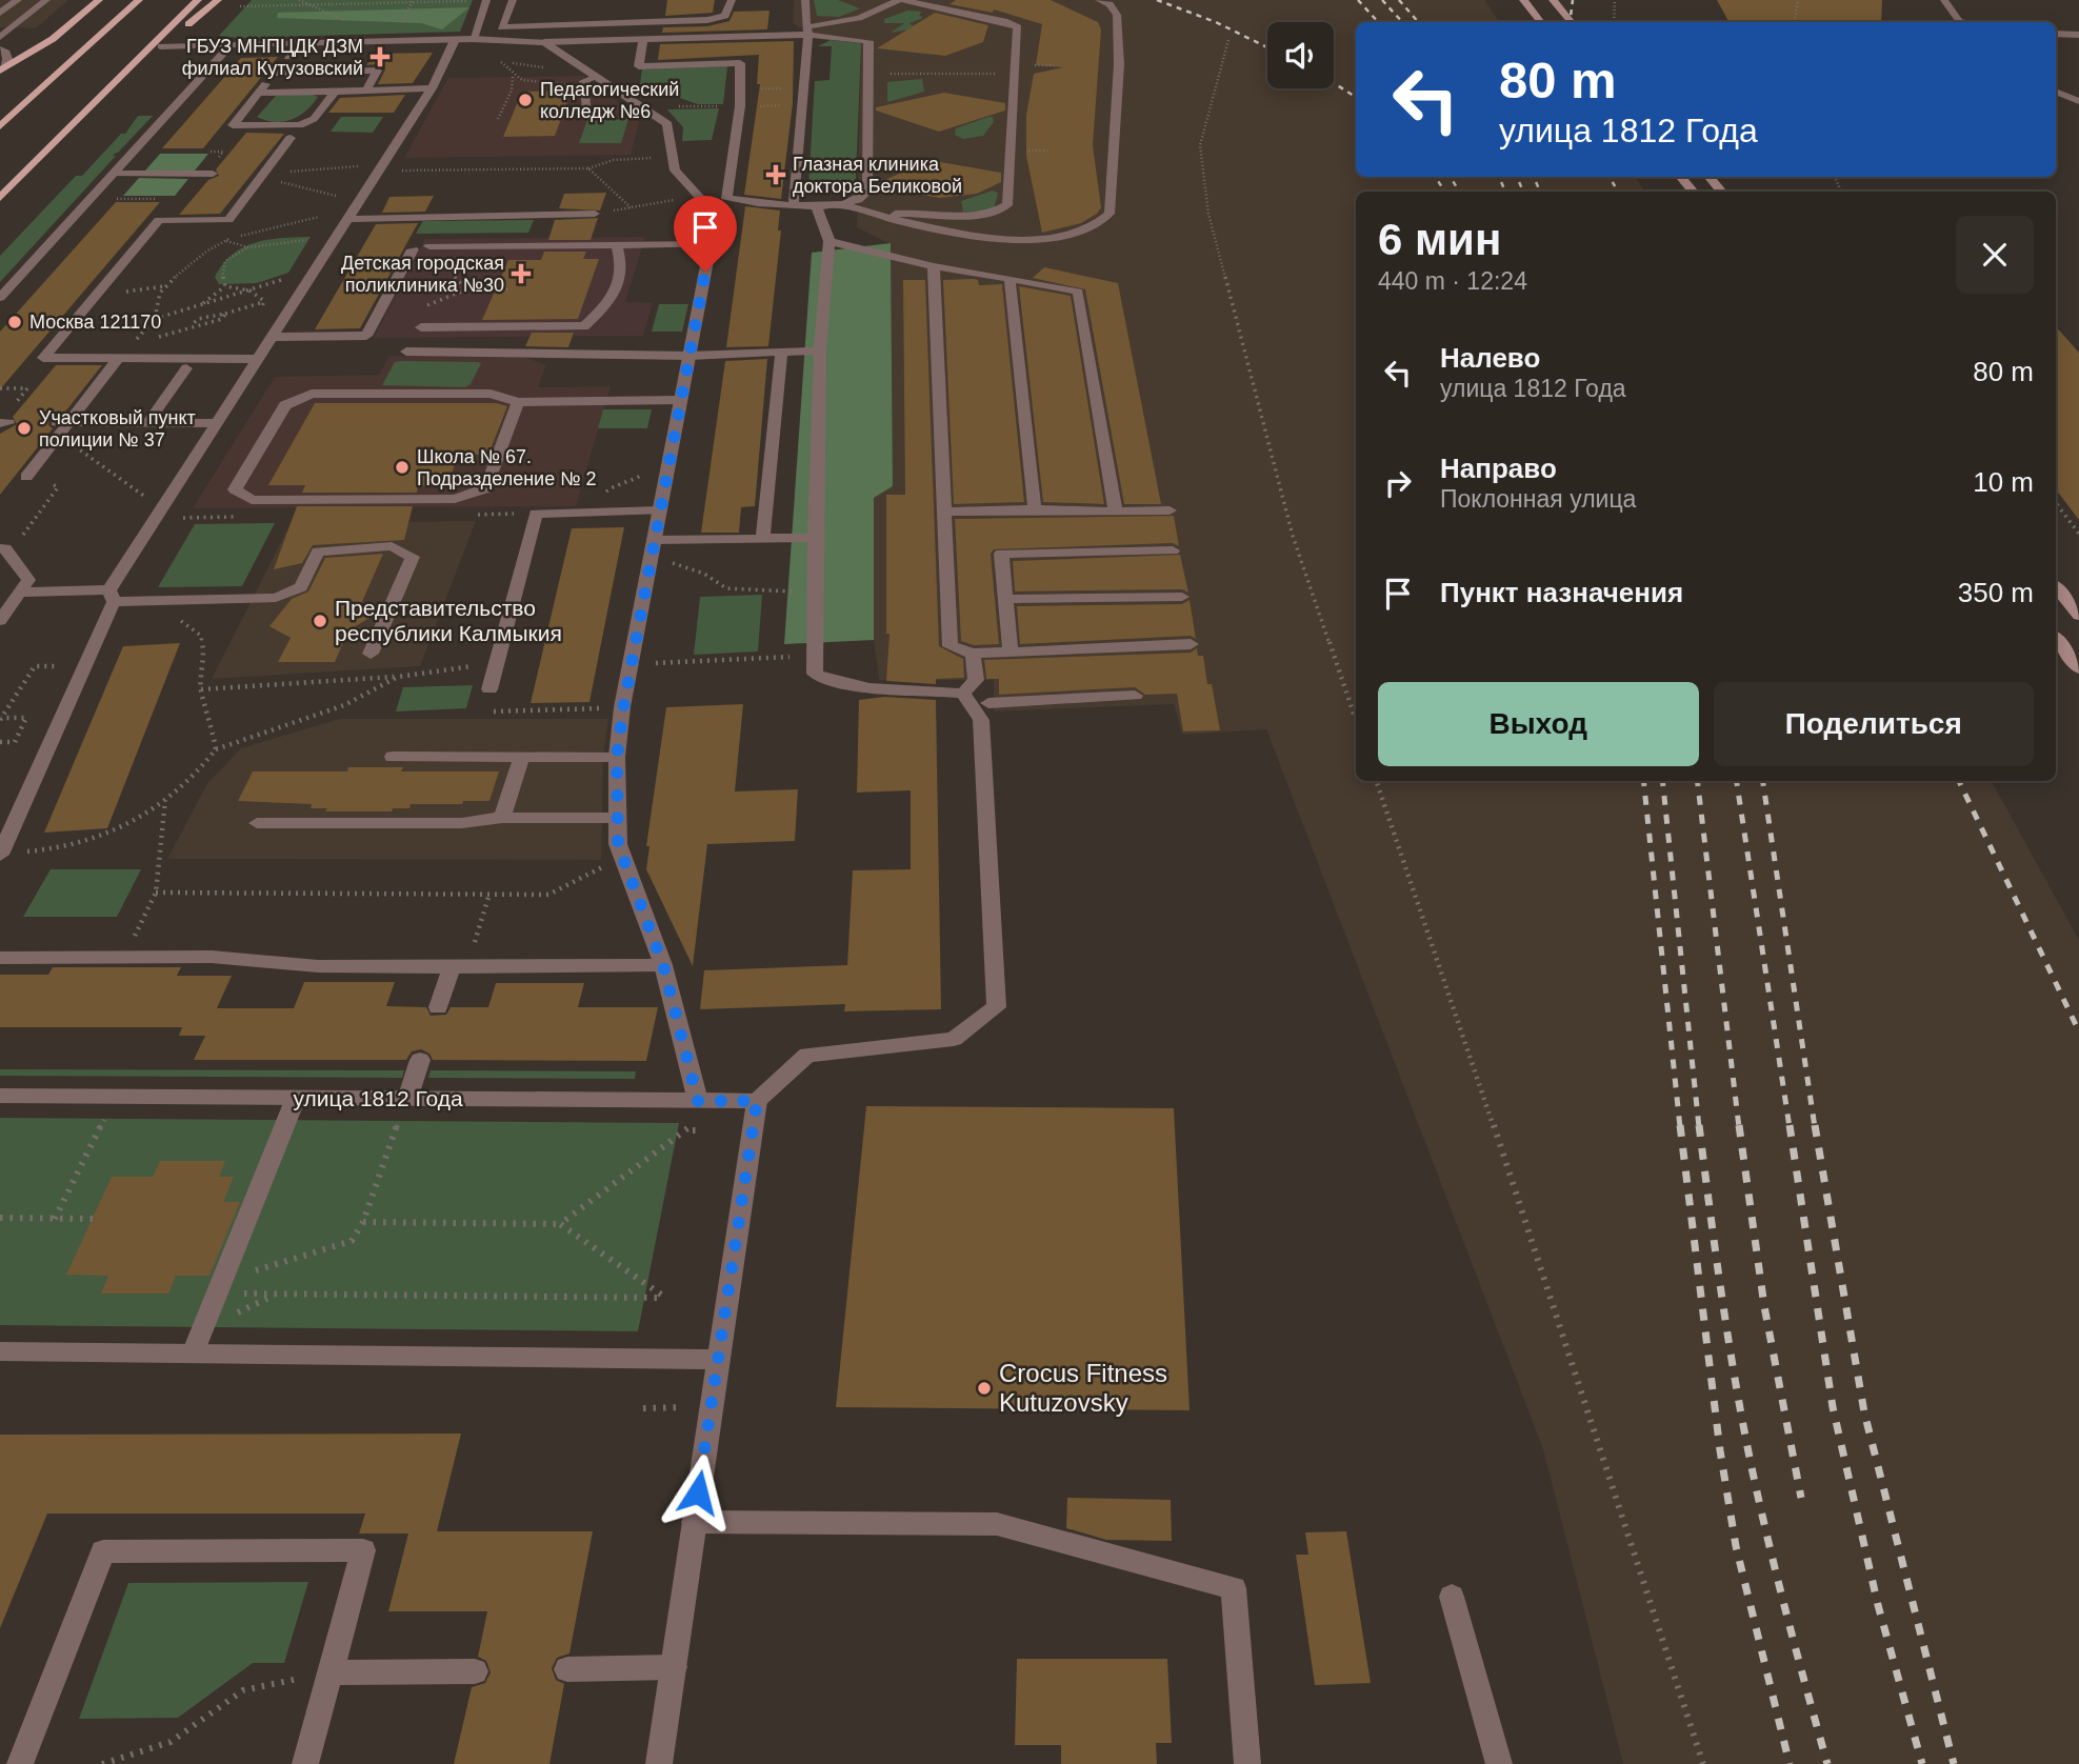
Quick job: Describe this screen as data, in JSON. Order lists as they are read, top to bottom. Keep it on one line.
{"streets":{"street":["улица 1812 Года"]},"places":{"health":["ГБУЗ МНПЦДК ДЗМ филиал Кутузовский","Глазная клиника доктора Беликовой","Детская городская поликлиника №30"],"other":["Педагогический колледж №6","Москва 121170","Участковый пункт полиции № 37","Школа № 67. Подразделение № 2","Представительство республики Калмыкия","Crocus Fitness Kutuzovsky"]},"page":{"turn":["80 m","улица 1812 Года"],"heading":["6 мин","440 m · 12:24"],"list":[{"name":"Налево","note":"улица 1812 Года","value":"80 m"},{"name":"Направо","note":"Поклонная улица","value":"10 m"},{"name":"Пункт назначения","value":"350 m"}],"buttons":["Выход","Поделиться"]}}
